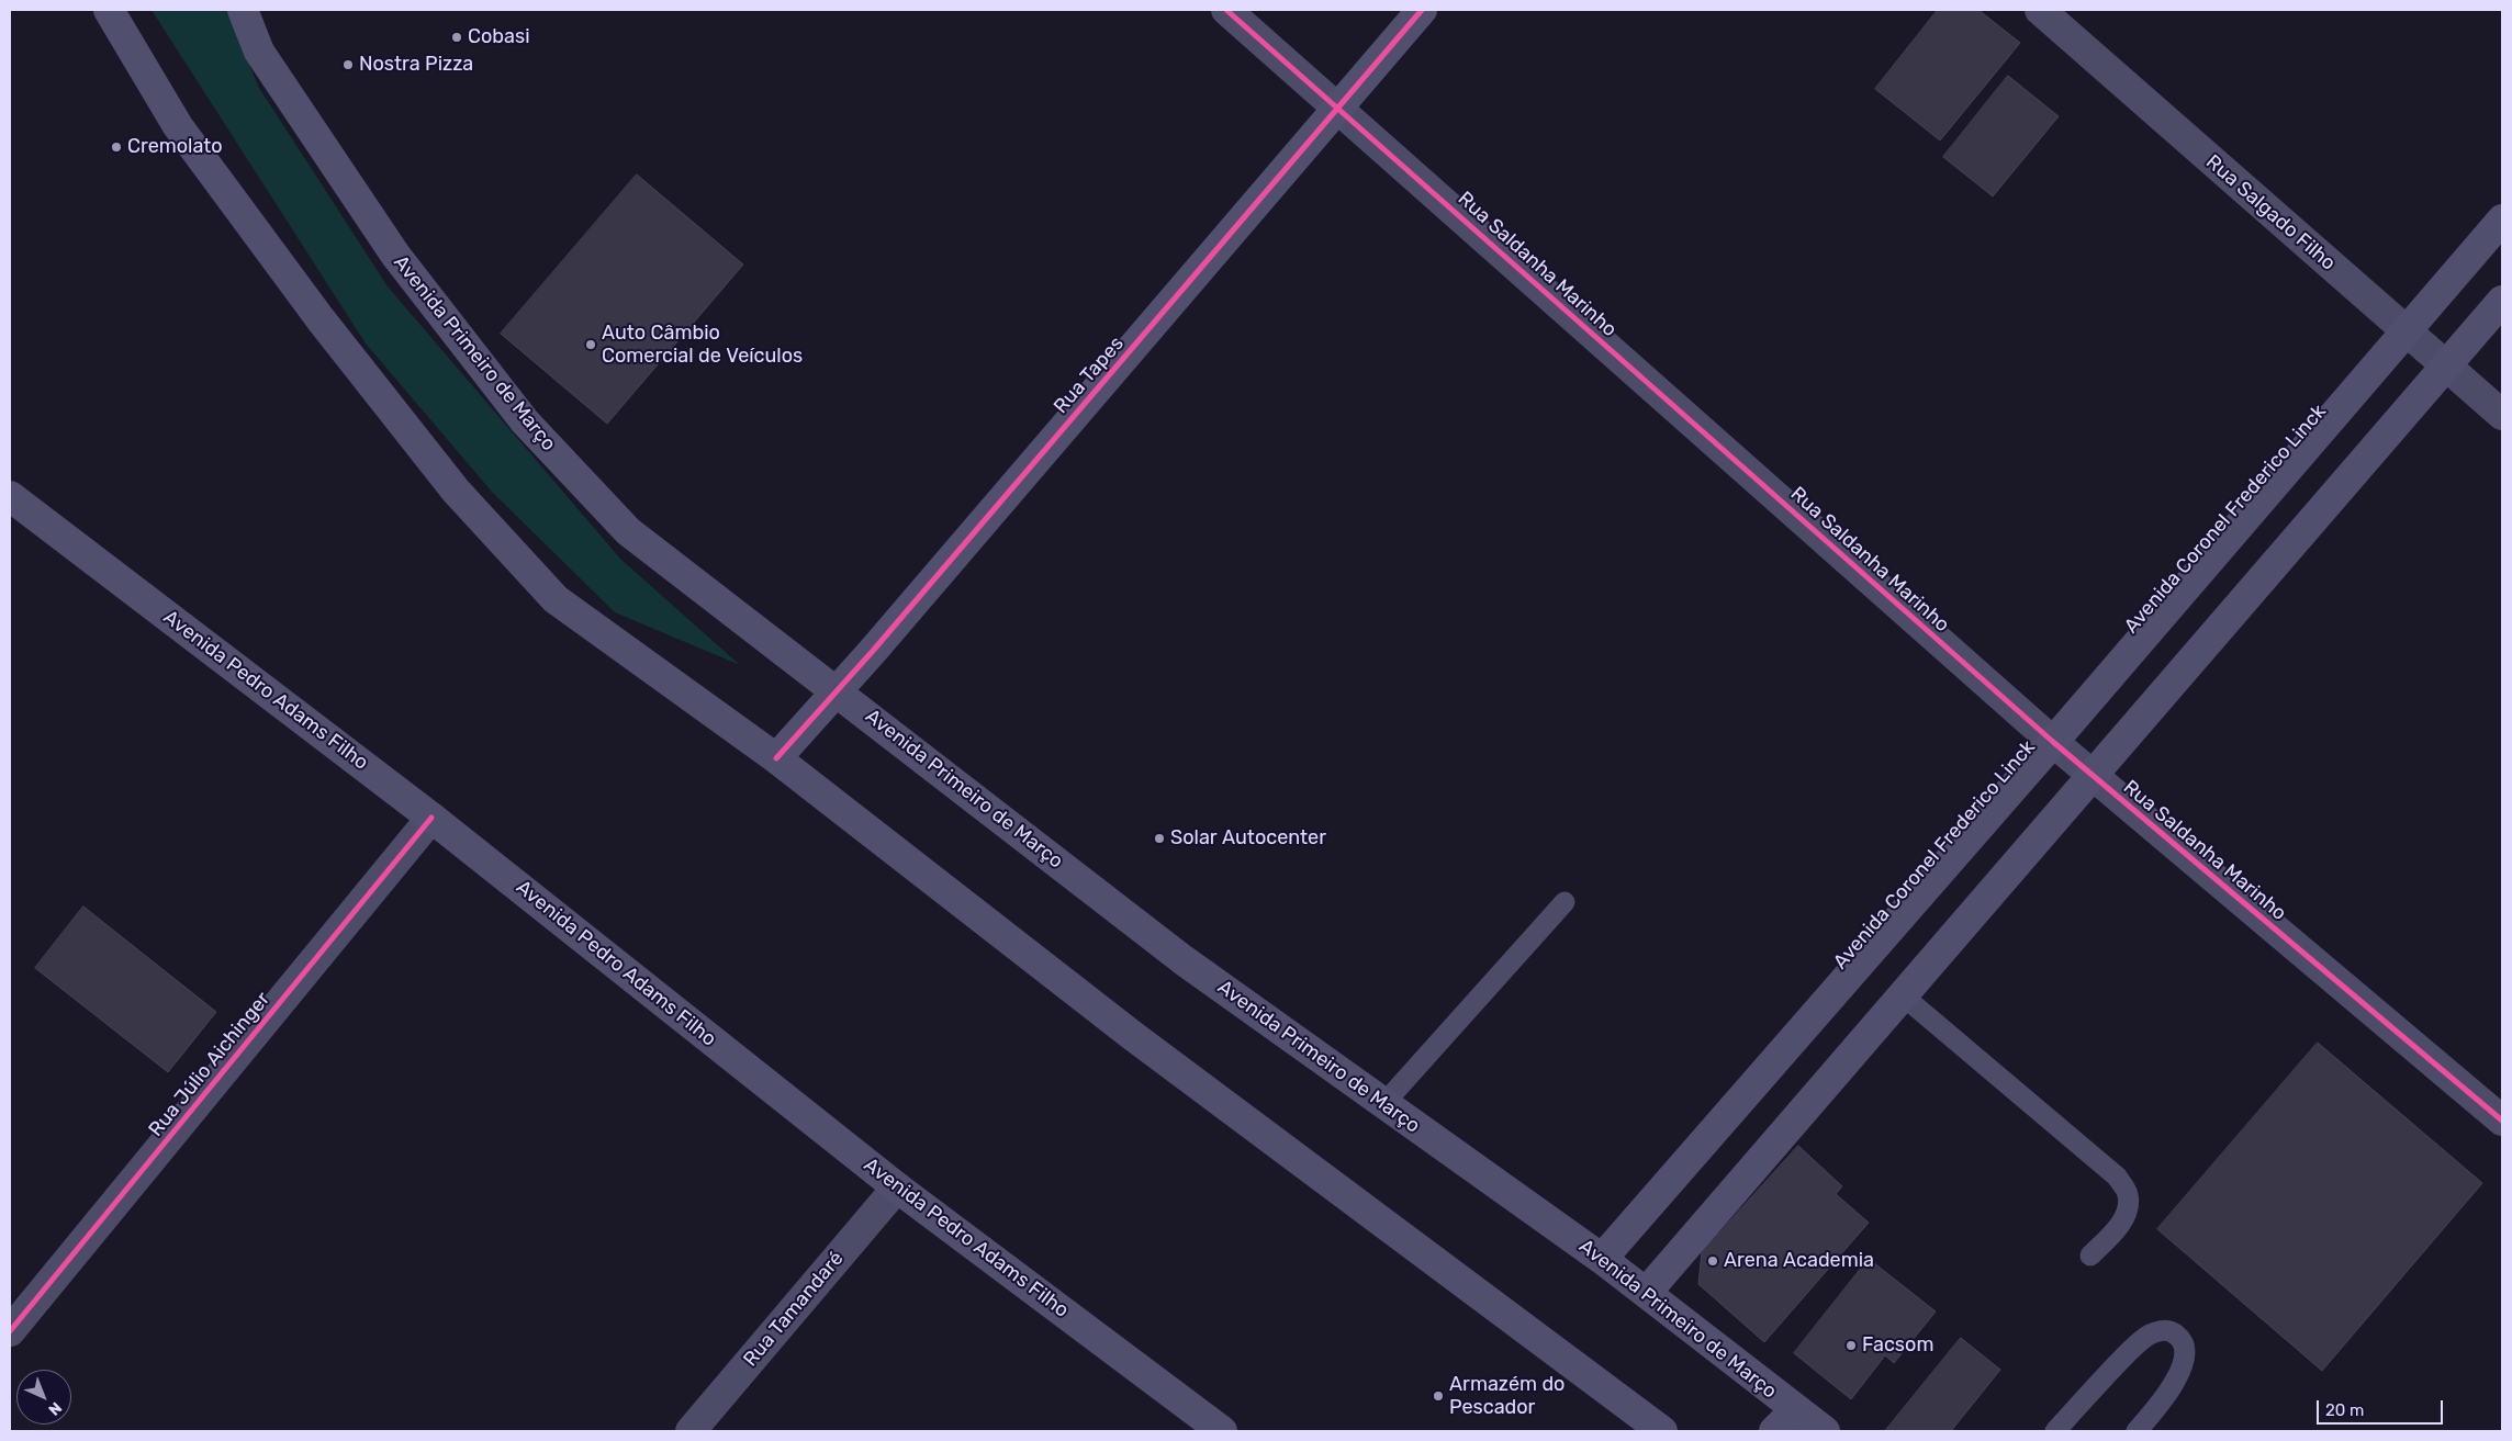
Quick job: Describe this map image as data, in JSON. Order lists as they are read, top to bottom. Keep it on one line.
{"streets":{"main road":["Avenida Primeiro de Março","Rua Tapes","Avenida Coronel Frederico Linck","Avenida Pedro Adams Filho"],"street":["Rua Salgado Filho","Rua Saldanha Marinho","Rua Júlio Aichinger","Rua Tamandaré"]},"crossings":[["Rua Salgado Filho","Avenida Coronel Frederico Linck"],["Rua Saldanha Marinho","Rua Tapes"],["Rua Saldanha Marinho","Avenida Coronel Frederico Linck"],["Avenida Primeiro de Março","Rua Tapes"],["Avenida Primeiro de Março","Avenida Coronel Frederico Linck"],["Avenida Pedro Adams Filho","Rua Júlio Aichinger"],["Avenida Pedro Adams Filho","Rua Tamandaré"]],"places":["Cobasi","Nostra Pizza","Cremolato","Auto Câmbio Comercial de Veículos","Solar Autocenter","Arena Academia","Facsom","Armazém do Pescador"],"scale_bar":"20 m","north":"bottom right"}
